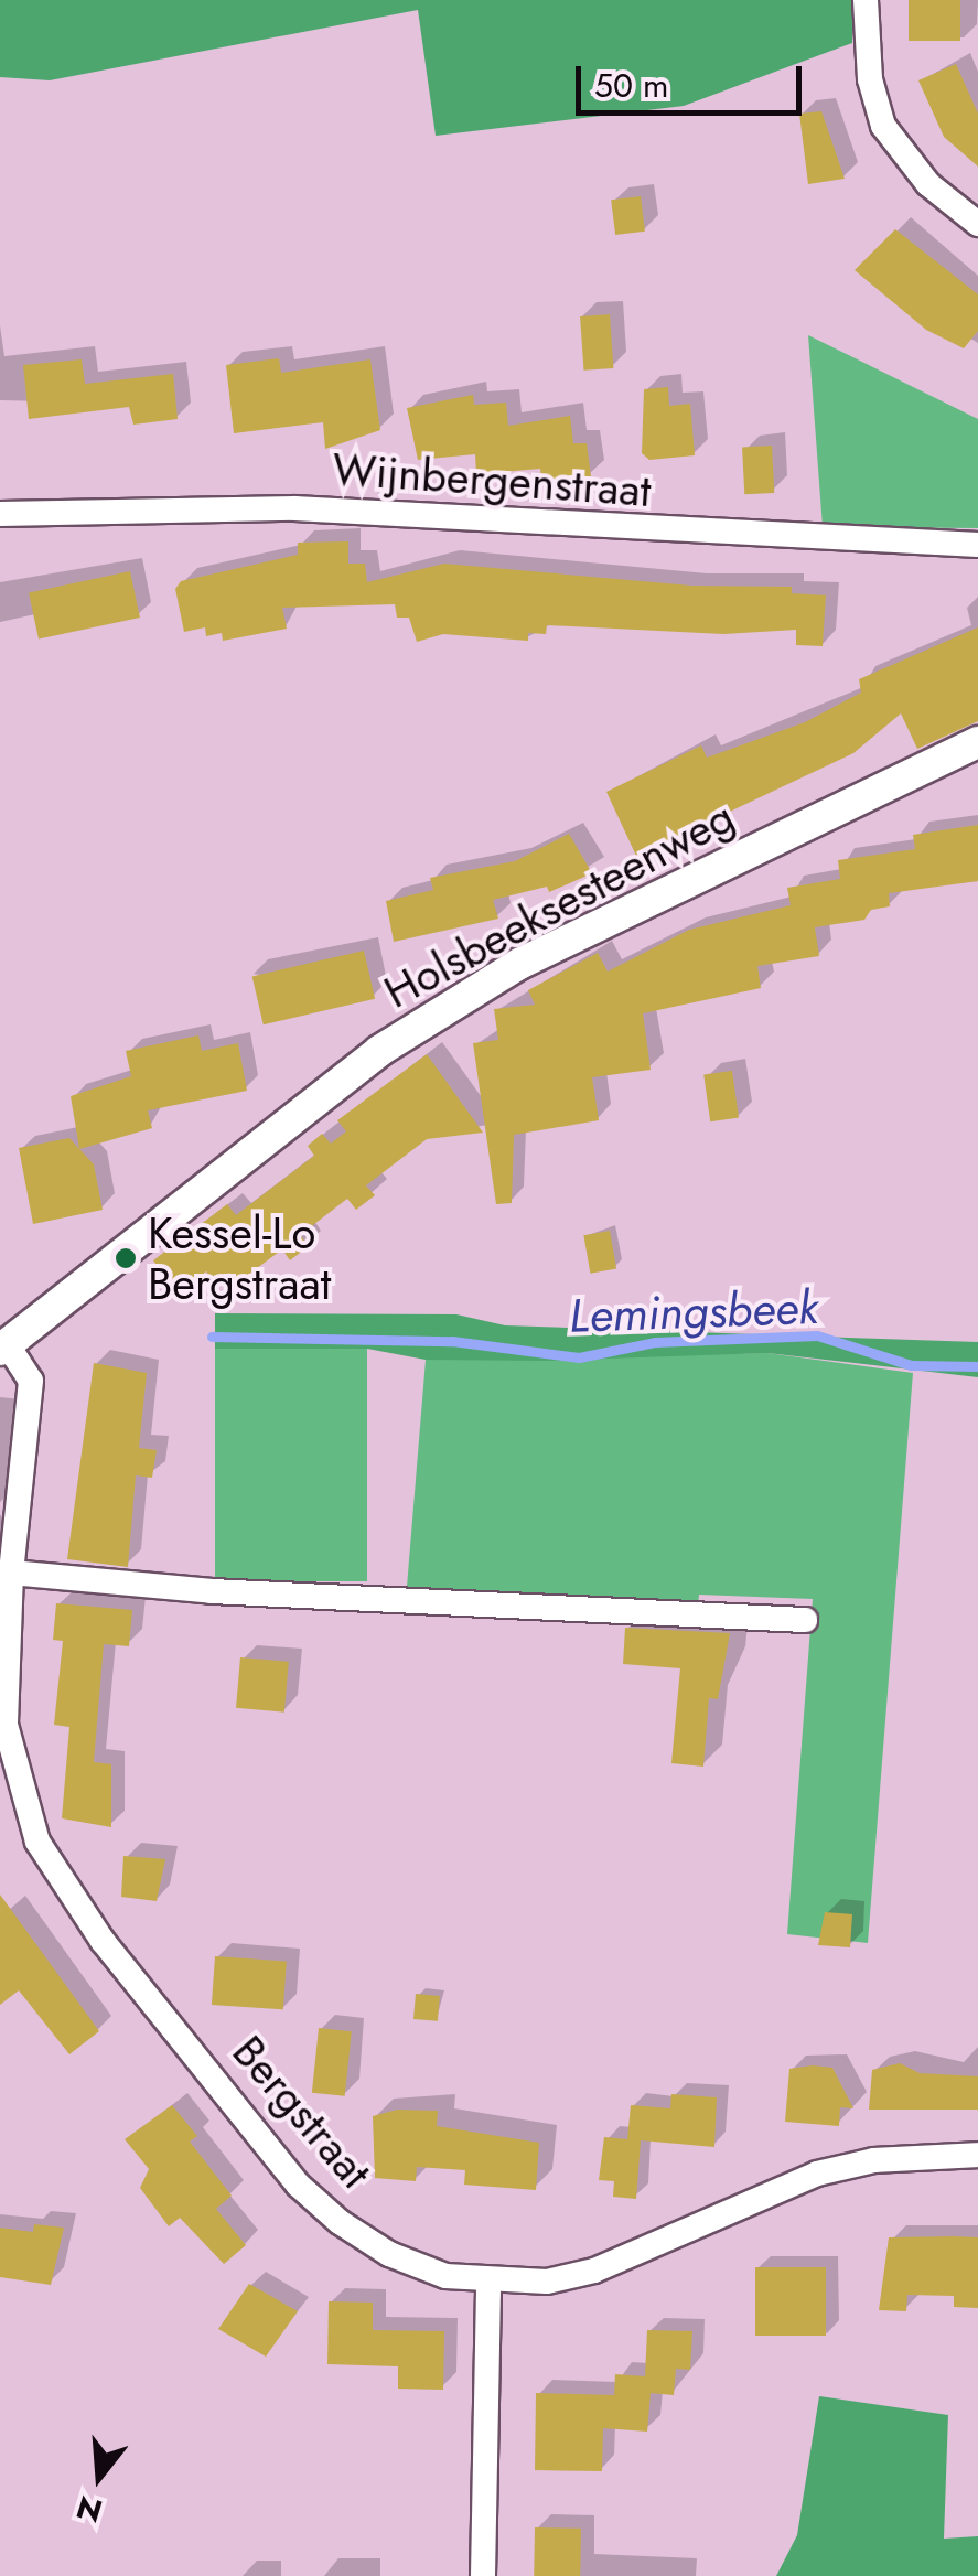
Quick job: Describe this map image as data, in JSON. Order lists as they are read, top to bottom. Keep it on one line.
{"streets":{"street":["Wijnbergenstraat","Holsbeeksesteenweg","Bergstraat"]},"crossings":[["Holsbeeksesteenweg","Bergstraat"]],"water":["Lemingsbeek"],"places":["Kessel-Lo Bergstraat"],"scale_bar":"50 m","north":"bottom"}
